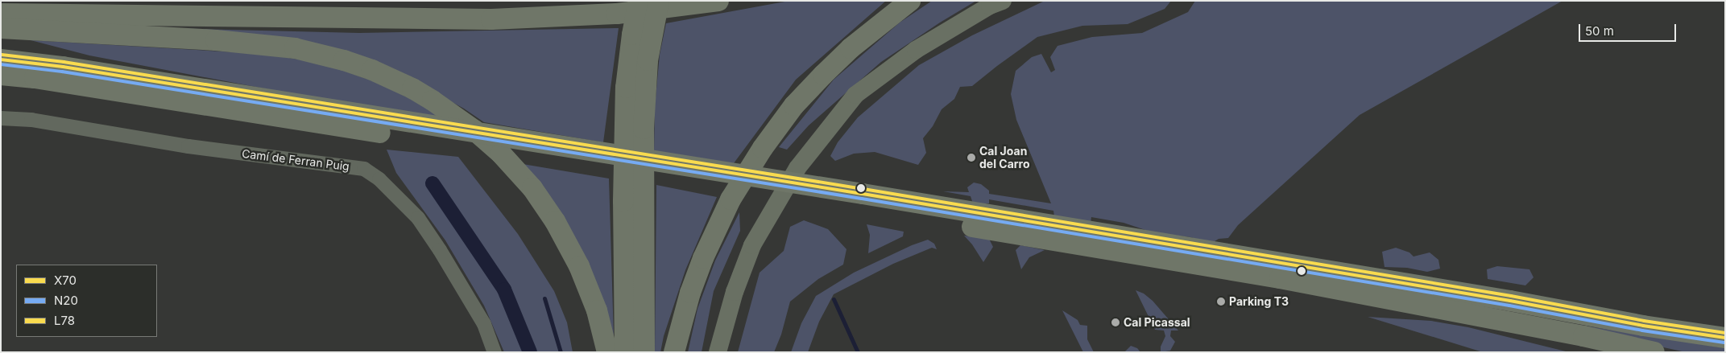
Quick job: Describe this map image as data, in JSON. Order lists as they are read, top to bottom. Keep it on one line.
{"streets":{"street":["Camí de Ferran Puig"]},"places":["Cal Joan del Carro","Parking T3","Cal Picassal"],"lines":["transit line L78","transit line X70","transit line N20"],"legend":["X70","N20","L78"],"scale_bar":"50 m"}
